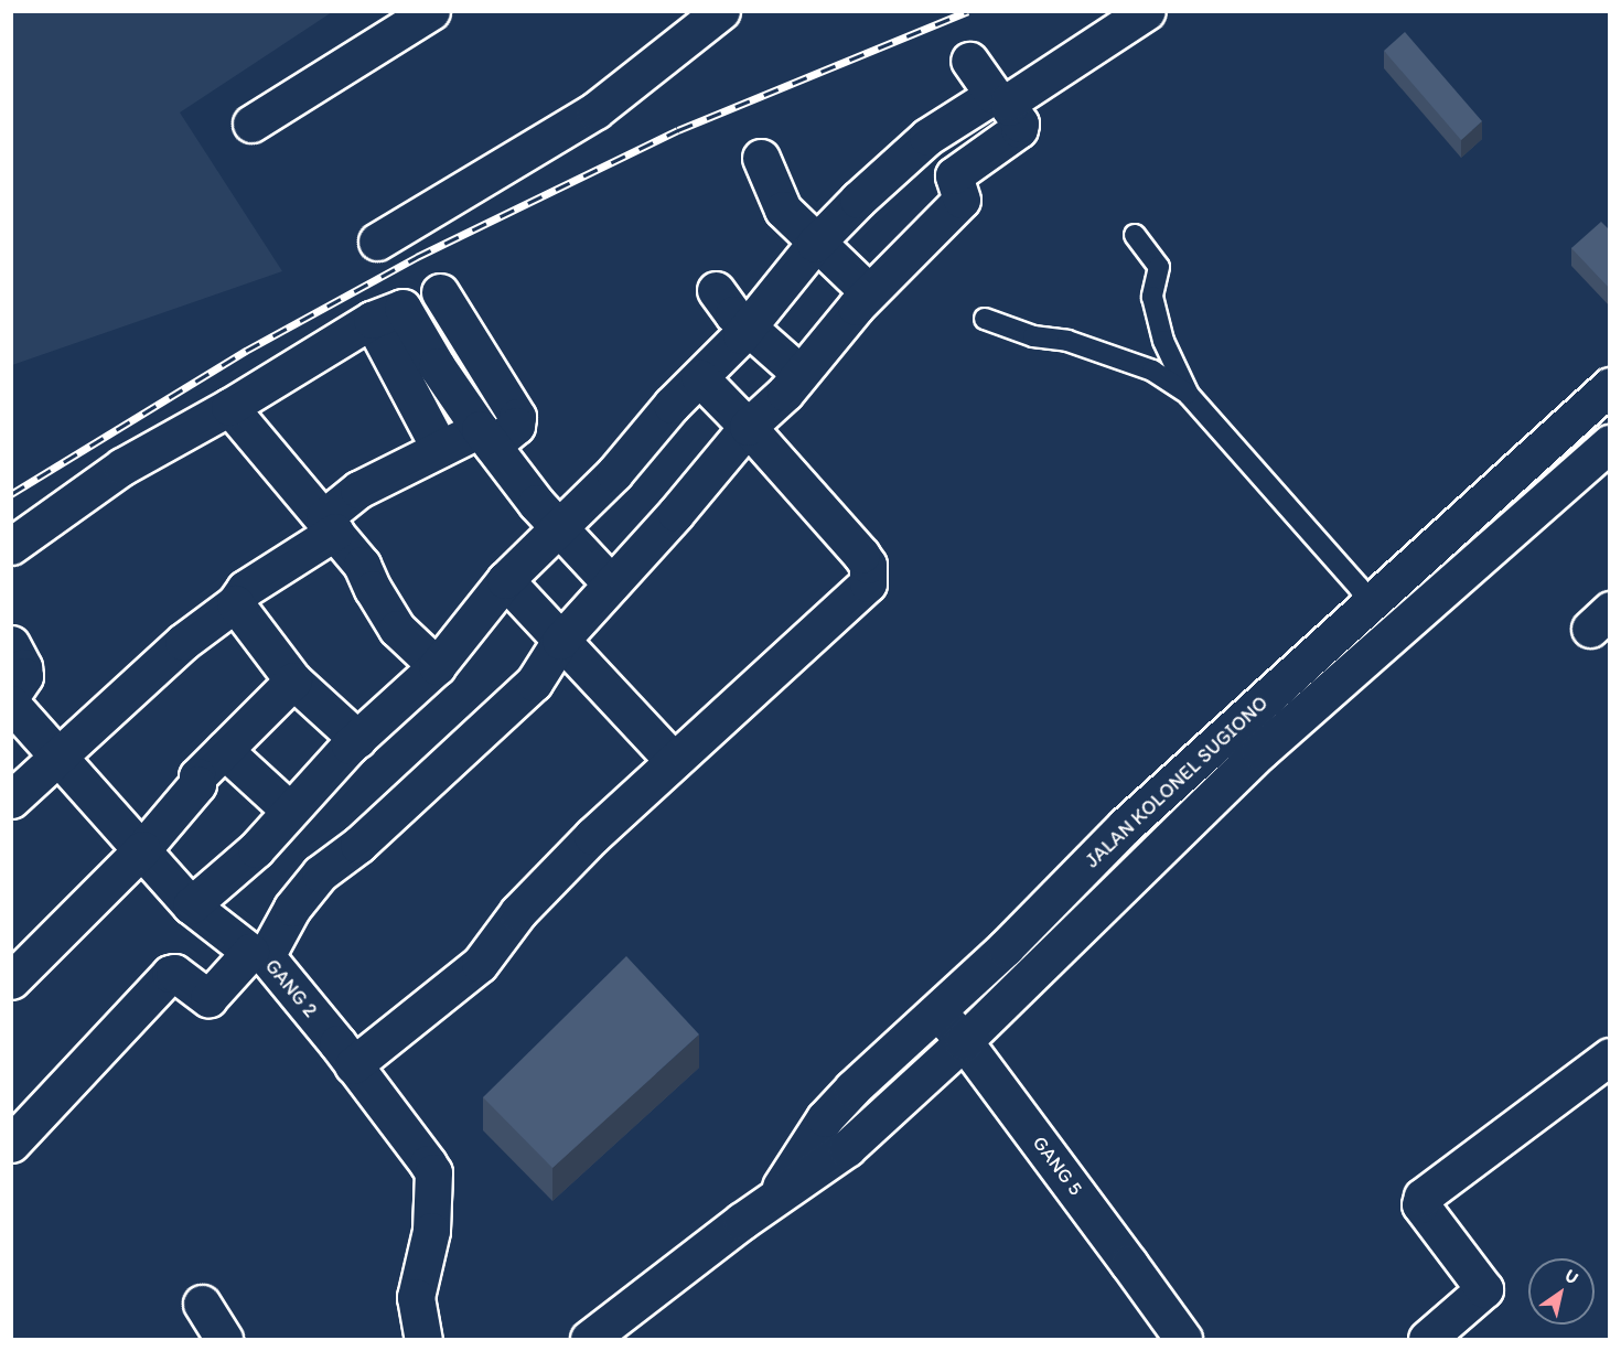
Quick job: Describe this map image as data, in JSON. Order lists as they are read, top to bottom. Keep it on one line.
{"streets":{"main road":["JALAN KOLONEL SUGIONO","GANG 2","GANG 5"]},"crossings":[["JALAN KOLONEL SUGIONO","GANG 5"]],"north":"top right"}
